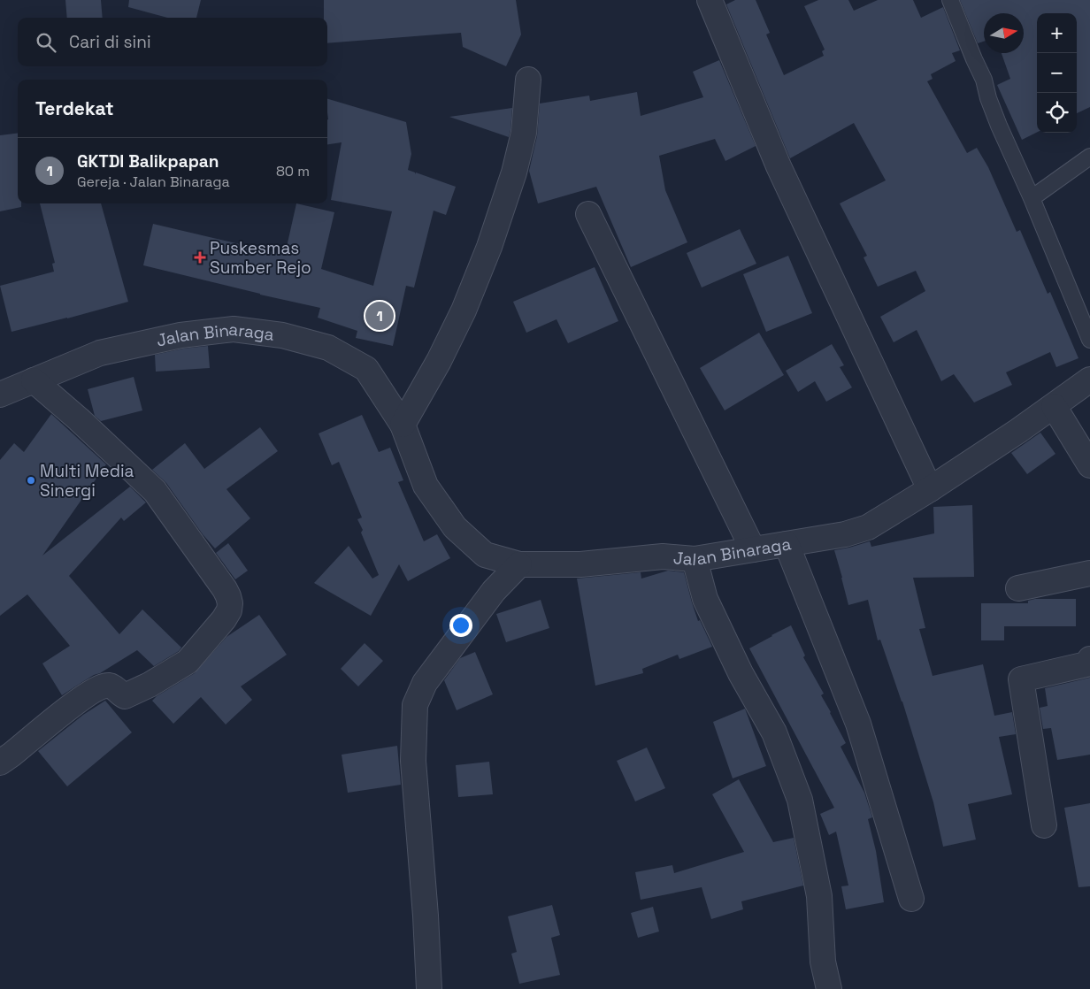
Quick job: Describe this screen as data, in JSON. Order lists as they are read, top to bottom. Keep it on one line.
{"streets":{"street":["Jalan Binaraga"]},"places":{"health":["Puskesmas Sumber Rejo"],"other":["Multi Media Sinergi"]},"north":"right","page":{"map_buttons":["+","−"],"search":"Cari di sini","heading":"Terdekat","list":[{"mark":"1","name":"GKTDI Balikpapan","note":"Gereja · Jalan Binaraga","value":"80 m"}],"pins":"1"}}
